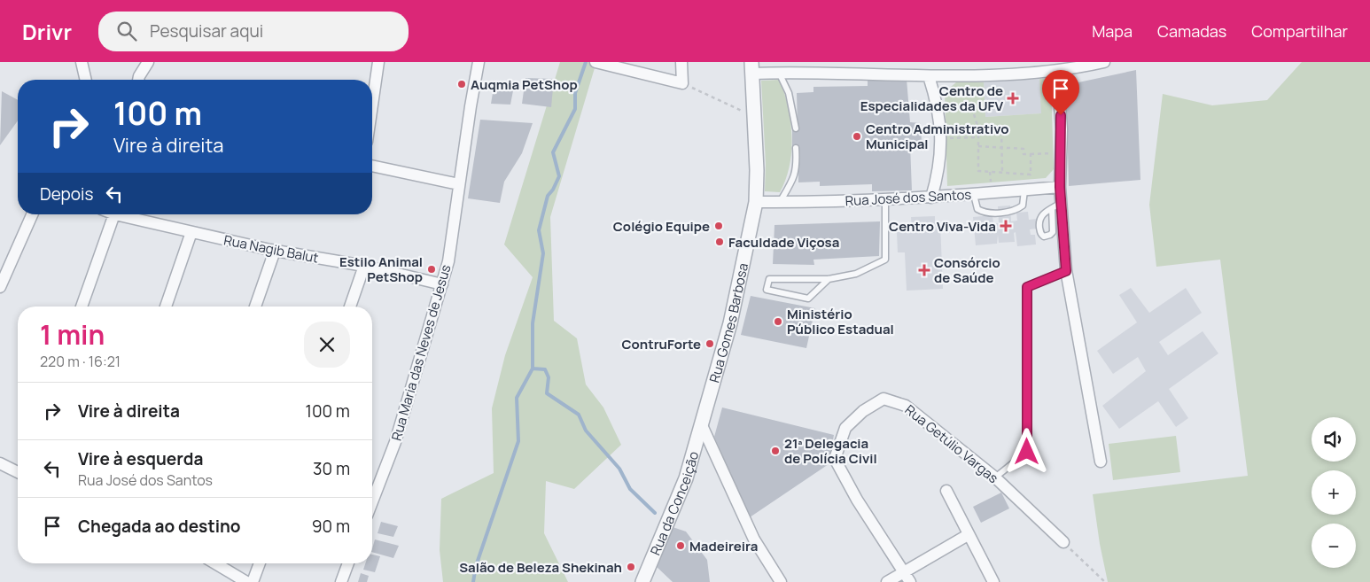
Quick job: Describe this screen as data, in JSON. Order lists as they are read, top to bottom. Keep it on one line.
{"streets":{"street":["Rua José dos Santos","Rua Nagib Balut","Rua Gomes Barbosa","Rua Maria das Neves de Jesus","Rua Getúlio Vargas","Rua da Conceição"]},"crossings":[["Rua José dos Santos","Rua Gomes Barbosa"],["Rua Nagib Balut","Rua Maria das Neves de Jesus"],["Rua Gomes Barbosa","Rua da Conceição"]],"places":{"other":["Auqmia PetShop","Centro Administrativo Municipal","Colégio Equipe","Faculdade Viçosa","Estilo Animal PetShop","Ministério Público Estadual","ContruForte","21ª Delegacia de Polícia Civil","Madeireira","Salão de Beleza Shekinah"],"health":["Centro de Especialidades da UFV","Centro Viva-Vida","Consórcio de Saúde"]},"page":{"header":"Drivr","search":"Pesquisar aqui","nav":["Mapa","Camadas","Compartilhar"],"turn":["100 m","Vire à direita"],"then":"Depois","heading":["1 min","220 m · 16:21"],"list":[{"name":"Vire à direita","value":"100 m"},{"name":"Vire à esquerda","note":"Rua José dos Santos","value":"30 m"},{"name":"Chegada ao destino","value":"90 m"}],"map_buttons":["+","−"]}}
